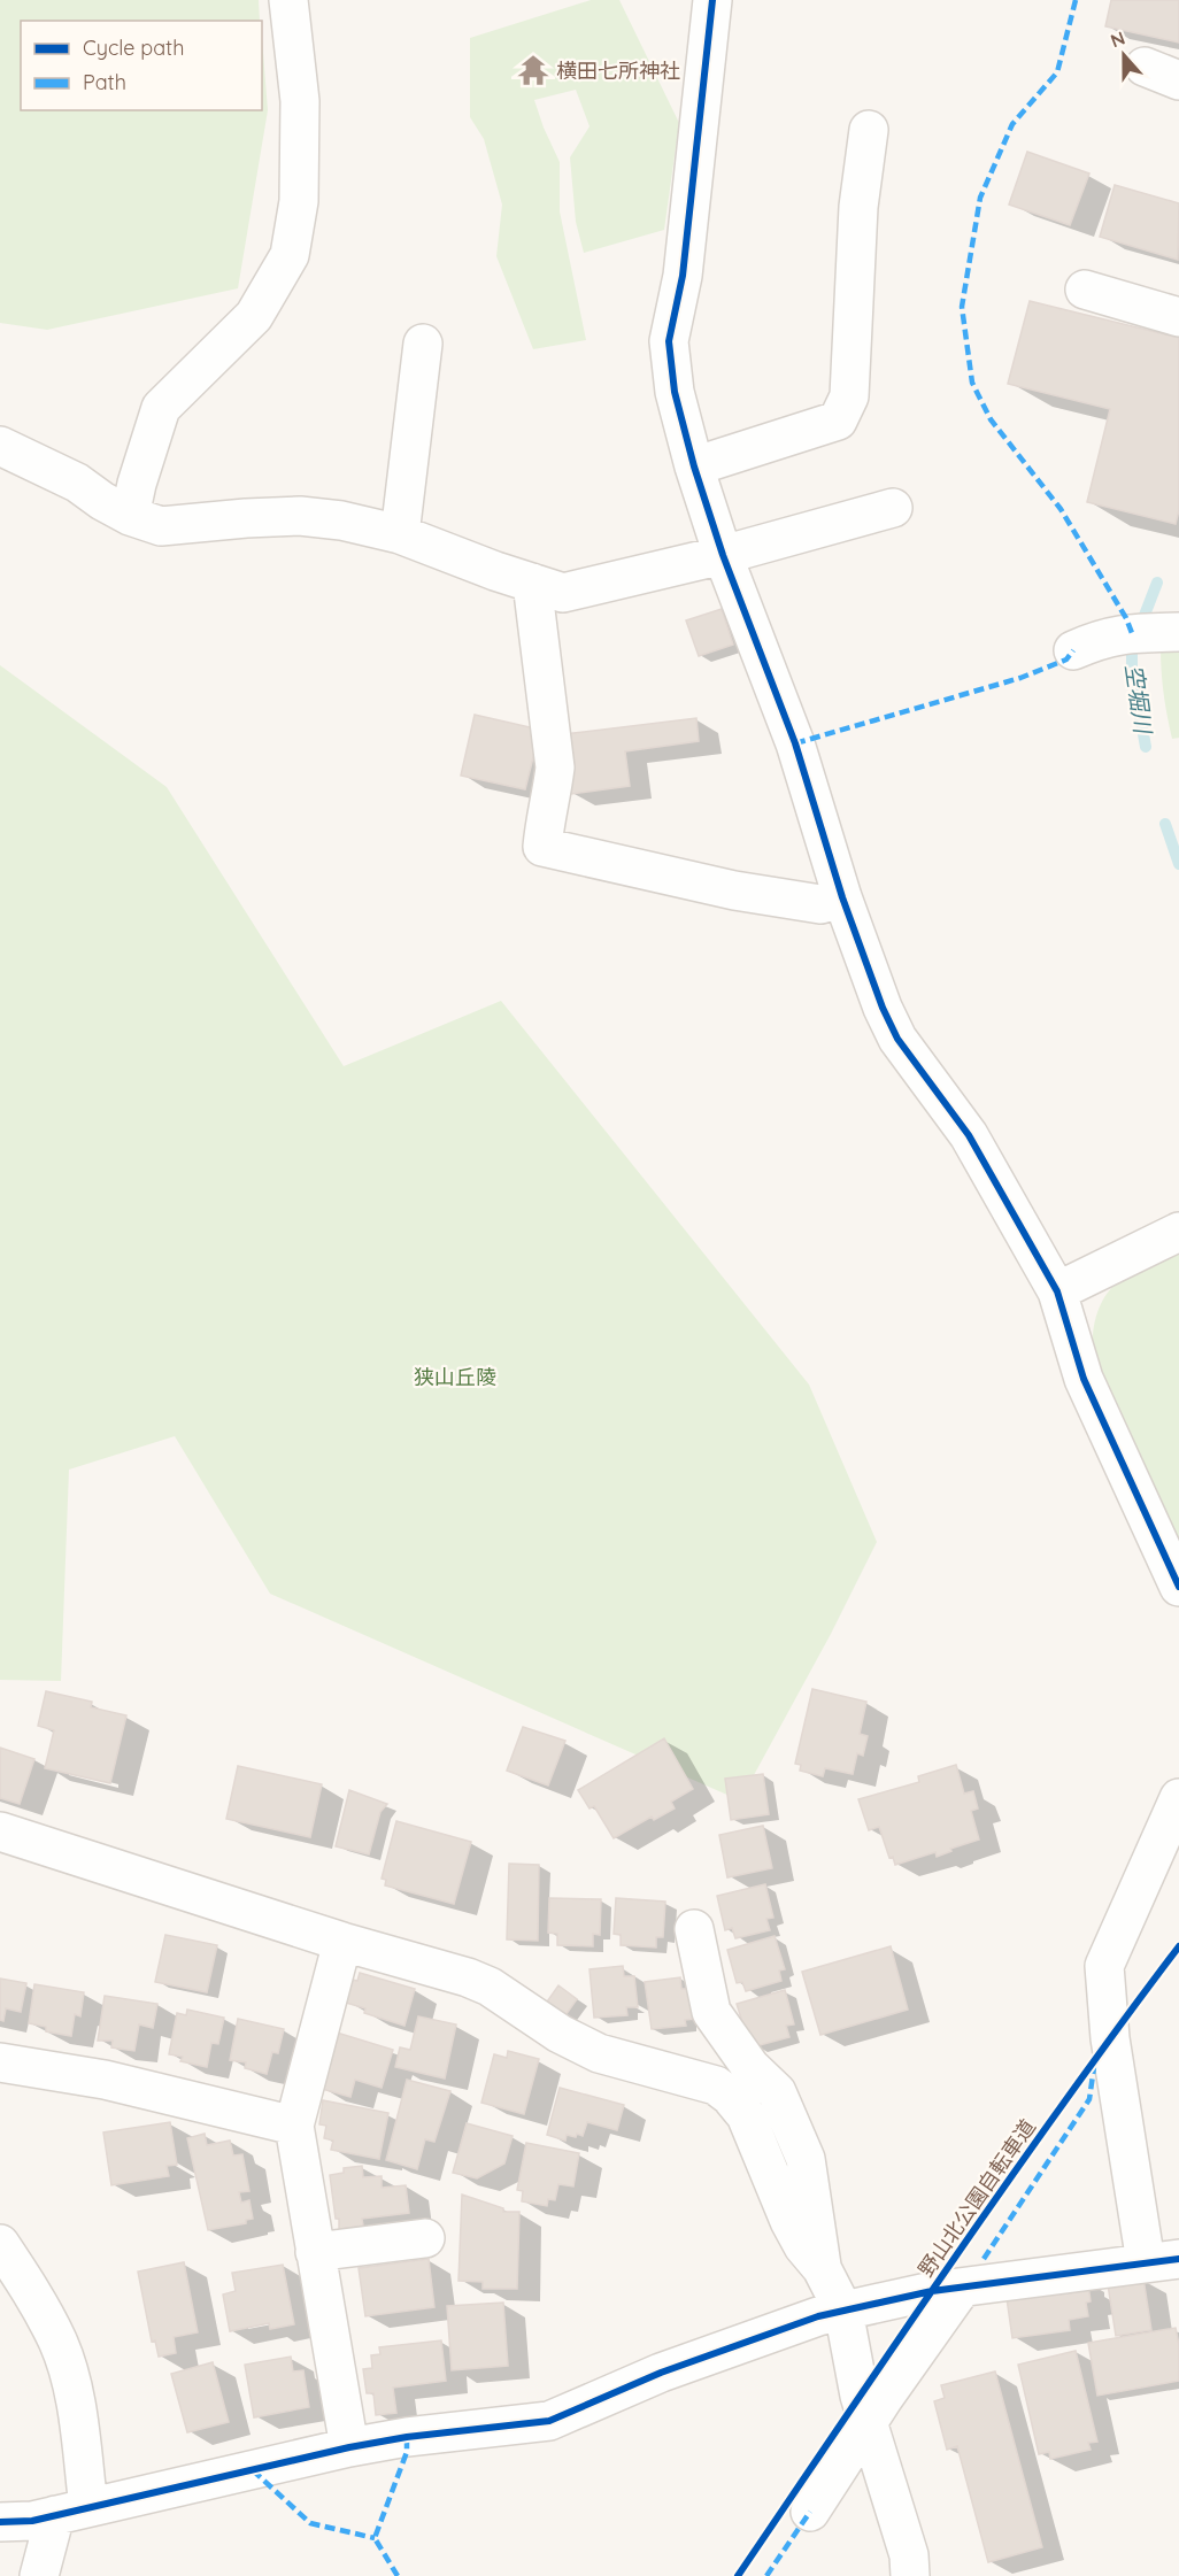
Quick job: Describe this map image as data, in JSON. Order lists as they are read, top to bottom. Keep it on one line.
{"streets":{"cycle path":["野山北公園自転車道"]},"water":["空堀川"],"parks":["狭山丘陵"],"places":{"temple":["横田七所神社"]},"legend":["Cycle path","Path"],"north":"top"}
